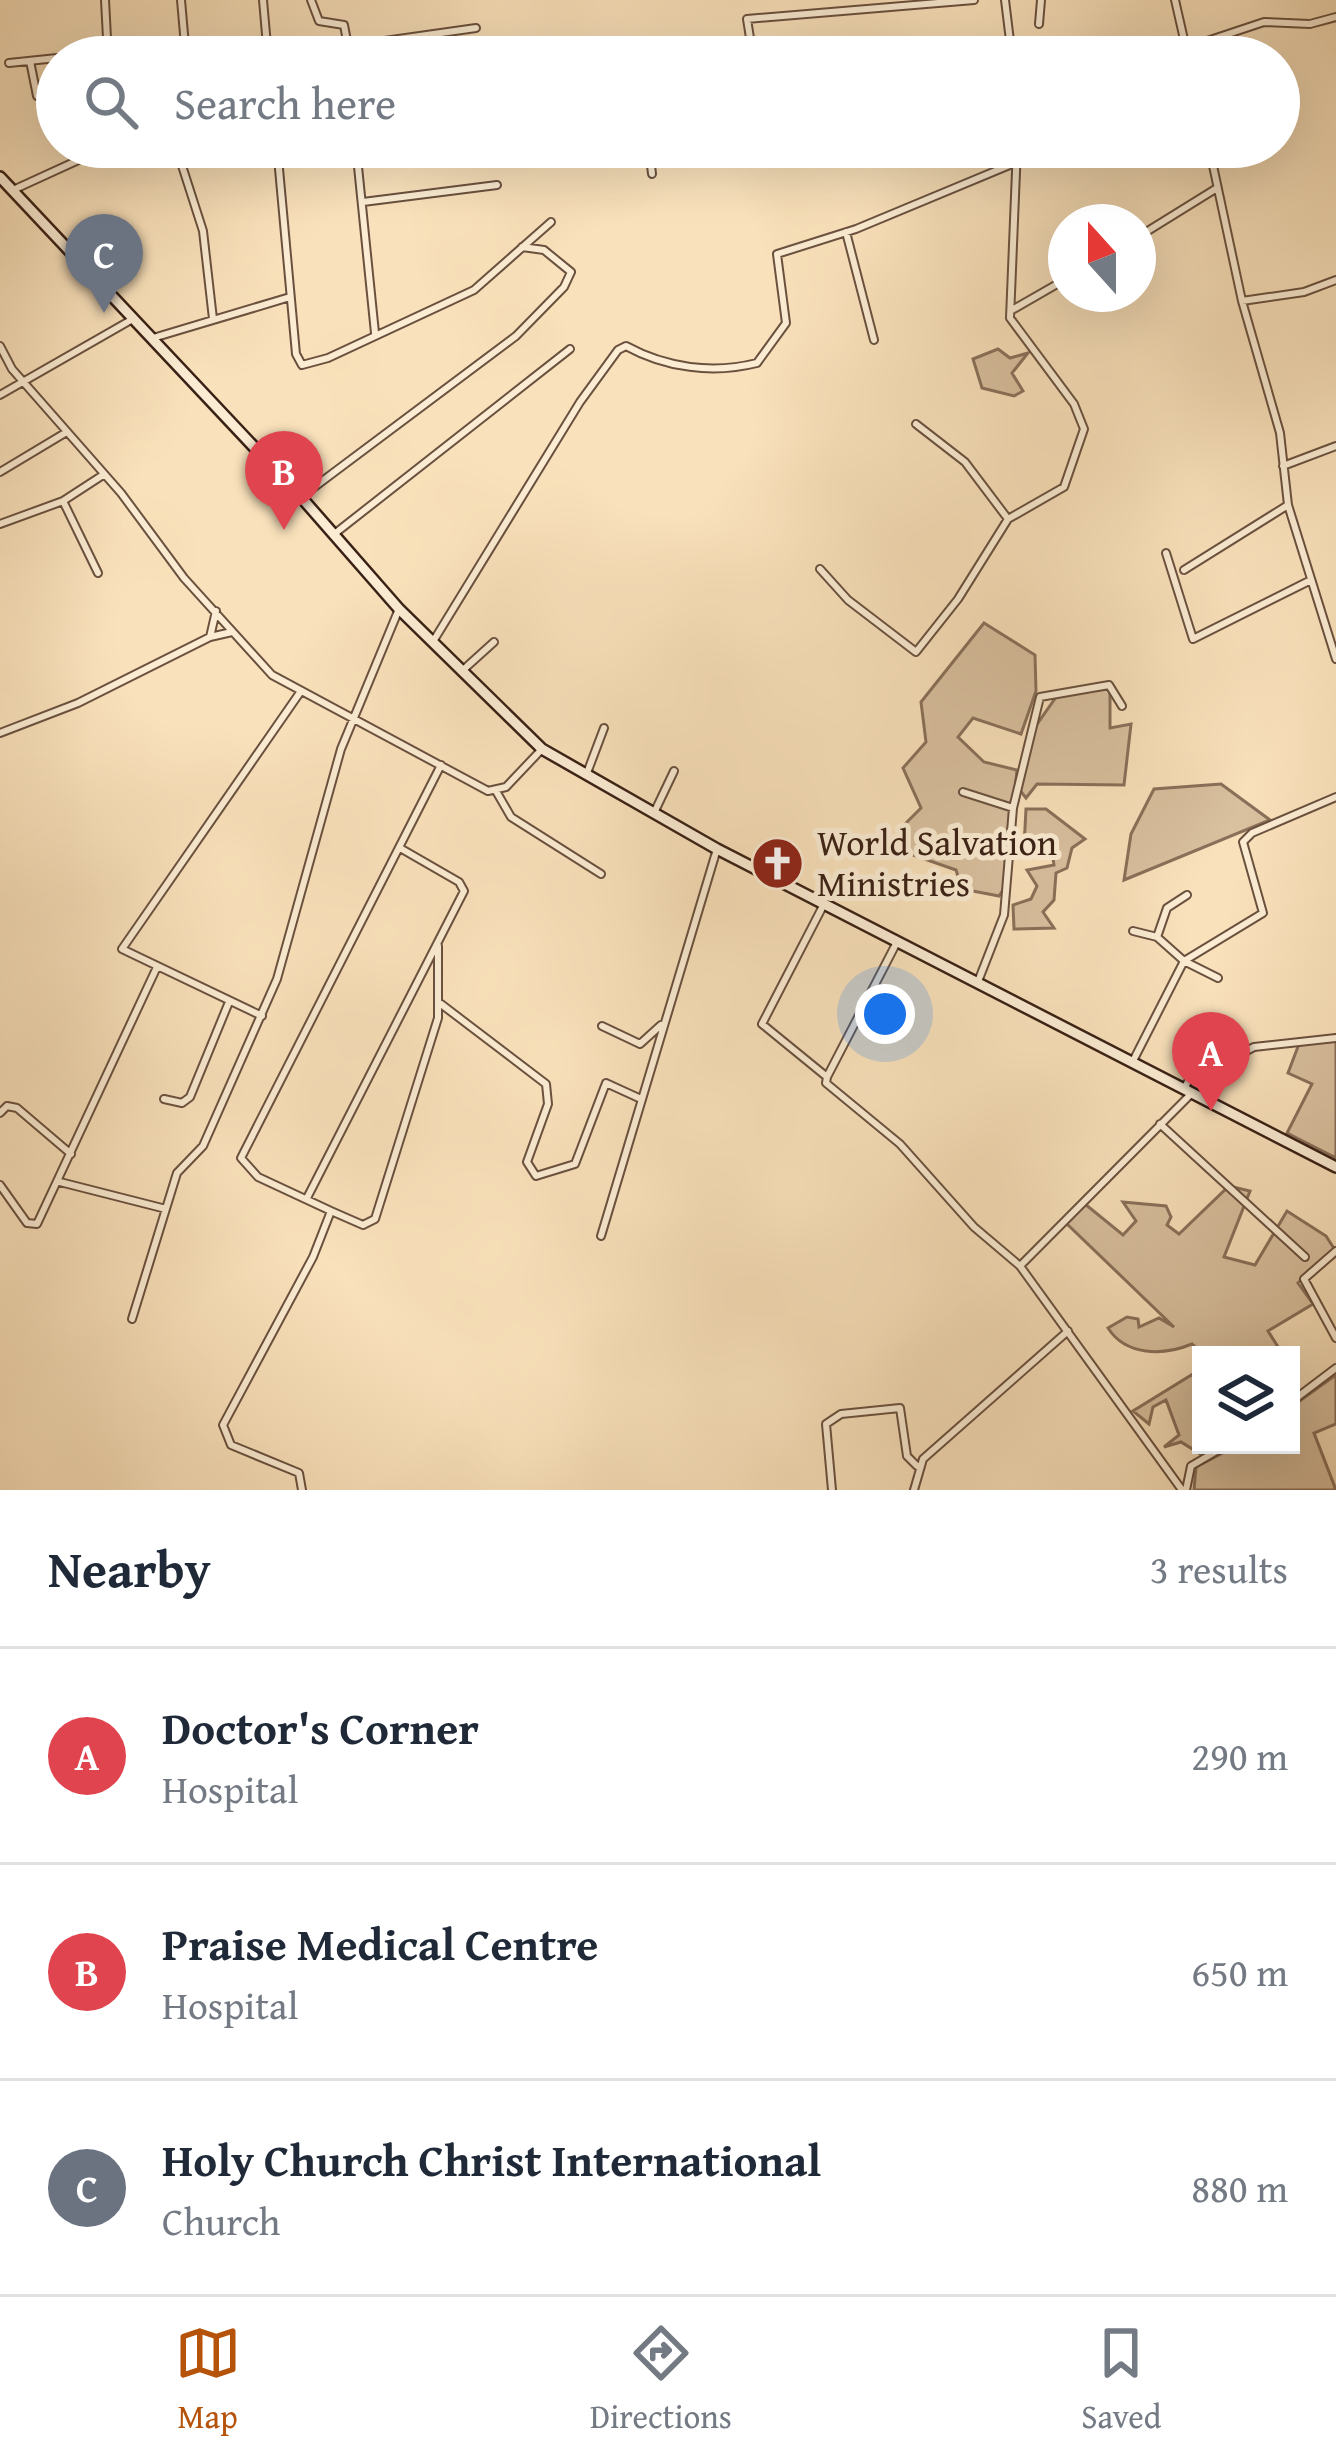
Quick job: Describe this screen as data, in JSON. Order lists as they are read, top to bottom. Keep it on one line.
{"places":{"church":["World Salvation Ministries"]},"north":"top","page":{"search":"Search here","pins":["C","B","A"],"heading":["Nearby","3 results"],"list":[{"mark":"A","name":"Doctor's Corner","note":"Hospital","value":"290 m"},{"mark":"B","name":"Praise Medical Centre","note":"Hospital","value":"650 m"},{"mark":"C","name":"Holy Church Christ International","note":"Church","value":"880 m"}],"nav":["Map","Directions","Saved"]}}
